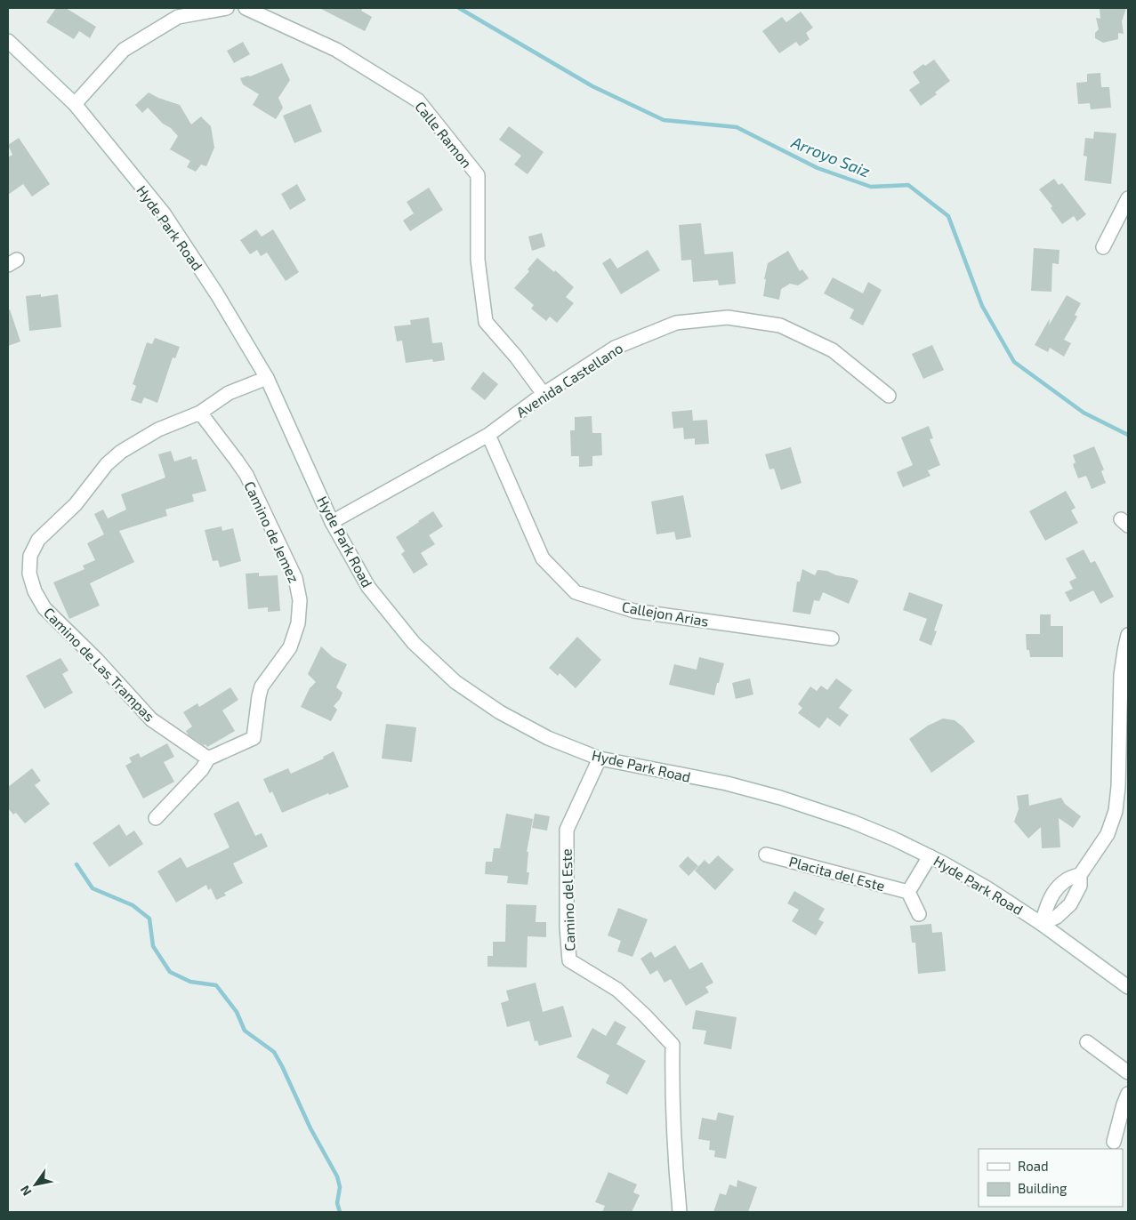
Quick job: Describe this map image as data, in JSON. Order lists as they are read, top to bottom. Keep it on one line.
{"streets":{"street":["Calle Ramon","Hyde Park Road","Avenida Castellano","Camino de Jemez","Callejon Arias","Camino de Las Trampas","Placita del Este","Camino del Este"]},"crossings":[["Calle Ramon","Avenida Castellano"],["Hyde Park Road","Avenida Castellano"],["Hyde Park Road","Camino de Las Trampas"],["Hyde Park Road","Camino del Este"],["Avenida Castellano","Callejon Arias"],["Camino de Jemez","Camino de Las Trampas"]],"water":["Arroyo Saiz"],"legend":["Road","Building"],"north":"bottom left"}
